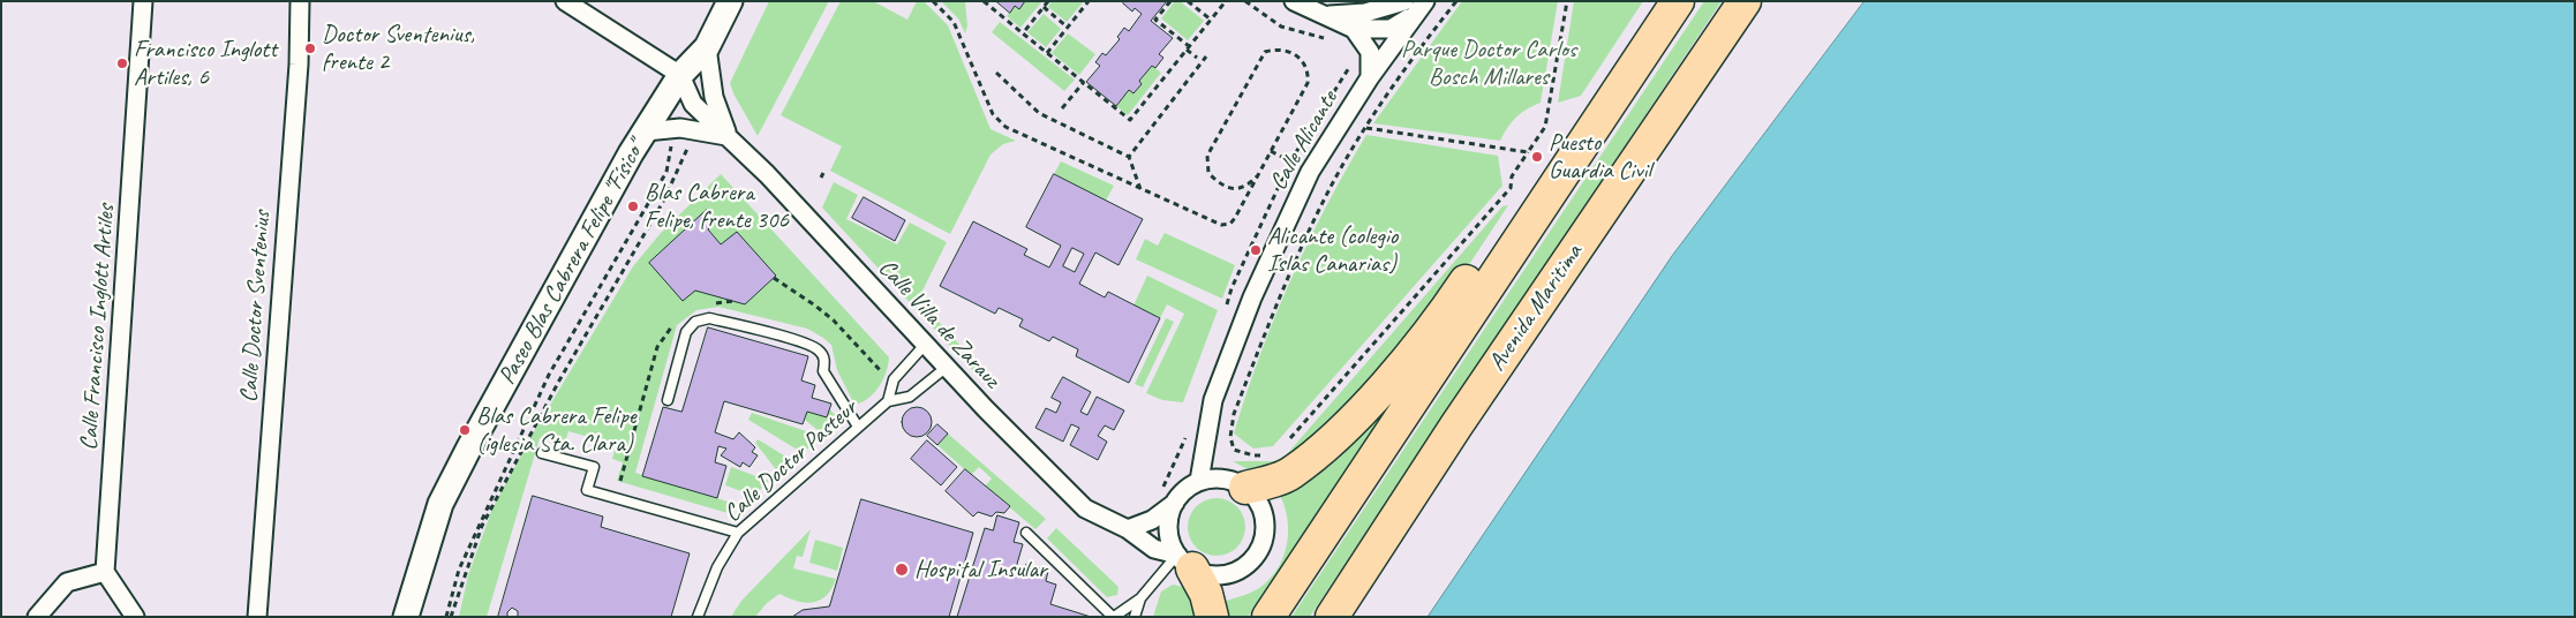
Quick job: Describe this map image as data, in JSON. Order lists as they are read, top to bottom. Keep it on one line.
{"streets":{"highway":["Avenida Maritima"],"street":["Calle Alicante","Paseo Blas Cabrera Felipe \"Físico\"","Calle Doctor Sventenius","Calle Villa de Zarauz","Calle Francisco Inglott Artiles"],"lane":["Calle Doctor Pasteur"]},"crossings":[["Calle Alicante","Calle Villa de Zarauz"],["Paseo Blas Cabrera Felipe \"Físico\"","Calle Villa de Zarauz"],["Calle Villa de Zarauz","Calle Doctor Pasteur"]],"parks":["Parque Doctor Carlos Bosch Millares"],"places":["Doctor Sventenius, frente 2","Francisco Inglott Artiles, 6","Puesto Guardia Civil","Blas Cabrera Felipe, frente 306","Alicante (colegio Islas Canarias)","Blas Cabrera Felipe (iglesia Sta. Clara)","Hospital Insular"]}
